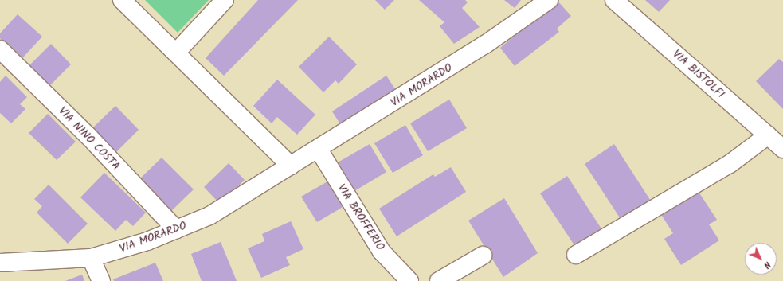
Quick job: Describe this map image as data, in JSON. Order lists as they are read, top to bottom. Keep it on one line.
{"streets":{"street":["VIA BISTOLFI","VIA MORARDO","VIA NINO COSTA","VIA BROFFERIO"]},"crossings":[["VIA MORARDO","VIA NINO COSTA"],["VIA MORARDO","VIA BROFFERIO"]],"north":"bottom right"}
